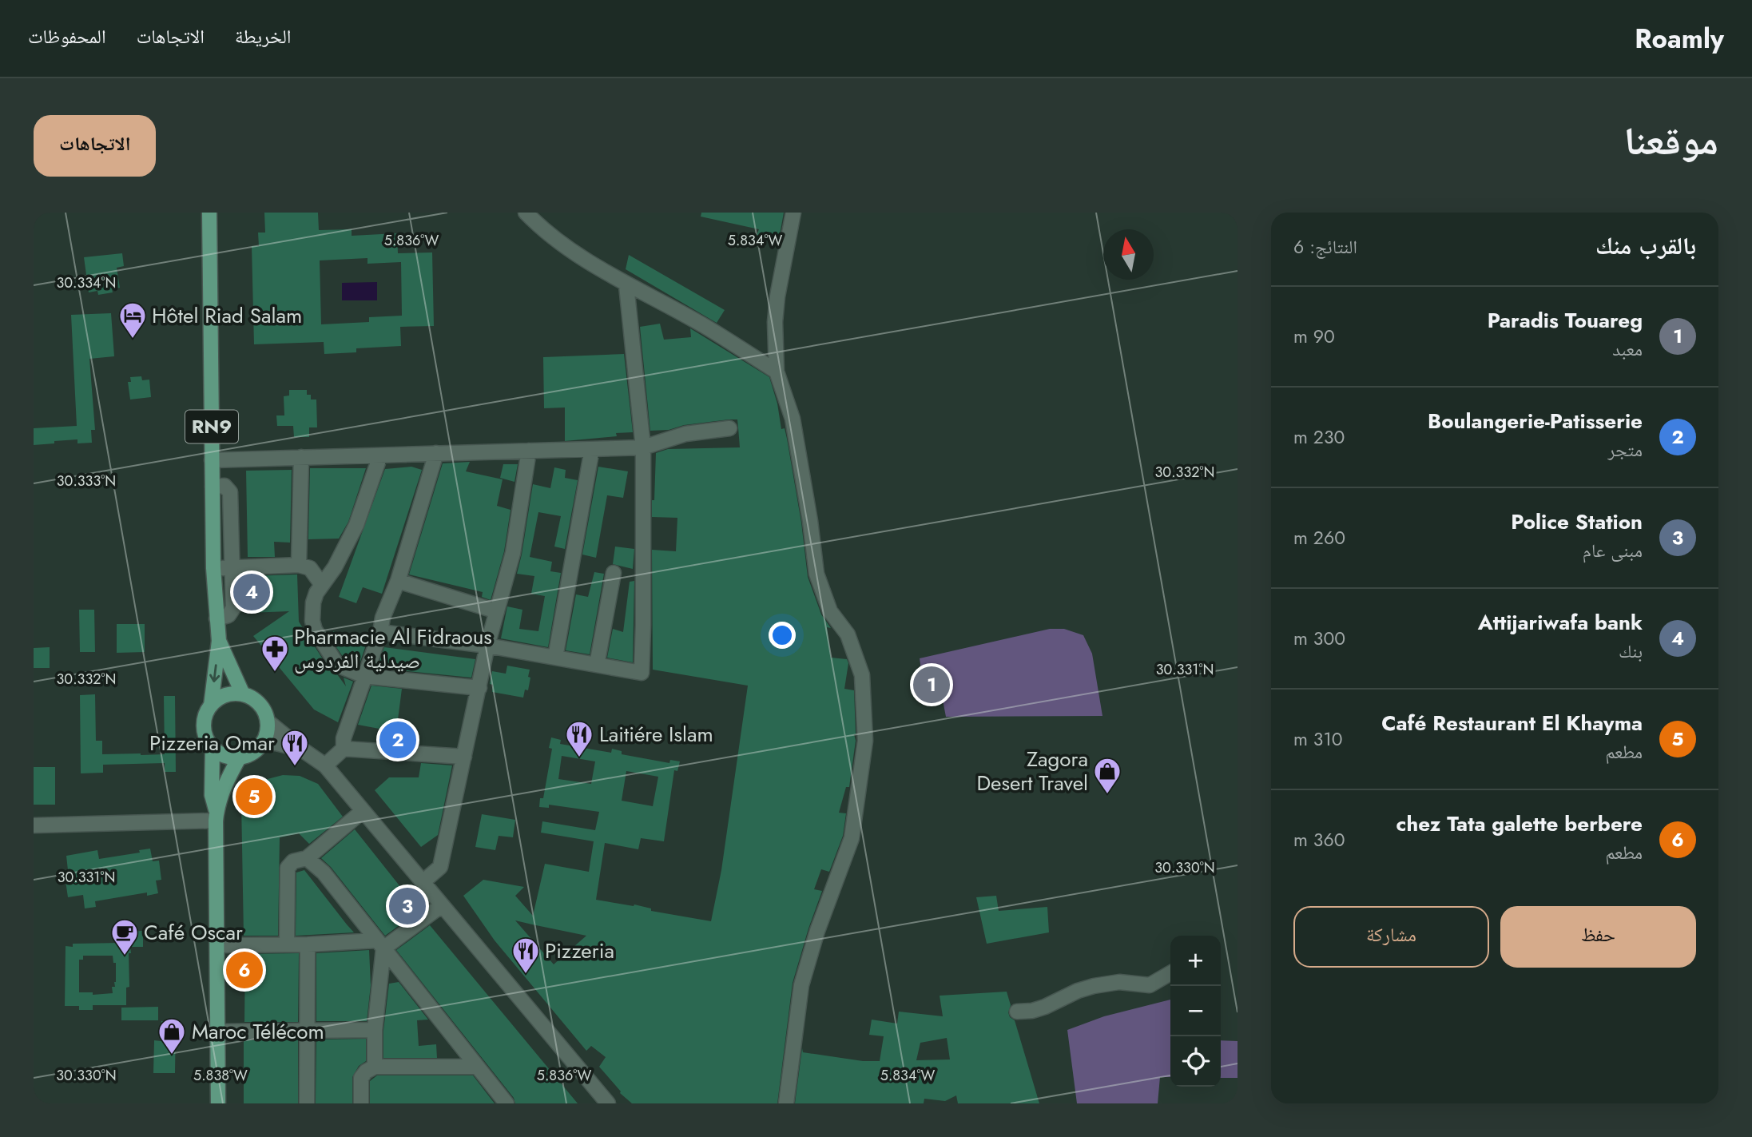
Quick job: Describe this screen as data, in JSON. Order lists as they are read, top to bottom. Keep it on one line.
{"streets":{"main road":["RN9"]},"places":{"hotel":["Hôtel Riad Salam"],"pharmacy":["Pharmacie Al Fidraous صيدلية الفردوس"],"restaurant":["Laitiére Islam","Pizzeria Omar","Pizzeria"],"shop":["Zagora Desert Travel","Maroc Télécom"],"cafe":["Café Oscar"]},"north":"top","page":{"header":"Roamly","nav":["الخريطة","الاتجاهات","المحفوظات"],"title":"موقعنا","buttons":["الاتجاهات",["حفظ","مشاركة"]],"heading":["بالقرب منك","النتائج: 6"],"list":[{"mark":"1","name":"Paradis Touareg","note":"معبد","value":"90 m"},{"mark":"2","name":"Boulangerie-Patisserie","note":"متجر","value":"230 m"},{"mark":"3","name":"Police Station","note":"مبنى عام","value":"260 m"},{"mark":"4","name":"Attijariwafa bank","note":"بنك","value":"300 m"},{"mark":"5","name":"Café Restaurant El Khayma","note":"مطعم","value":"310 m"},{"mark":"6","name":"chez Tata galette berbere","note":"مطعم","value":"360 m"}],"pins":["4","1","2","5","3","6"],"map_buttons":["+","−"]},"coordinates":["5.836°W","5.834°W","30.334°N","30.332°N","30.333°N","30.331°N","30.330°N","5.838°W"]}
